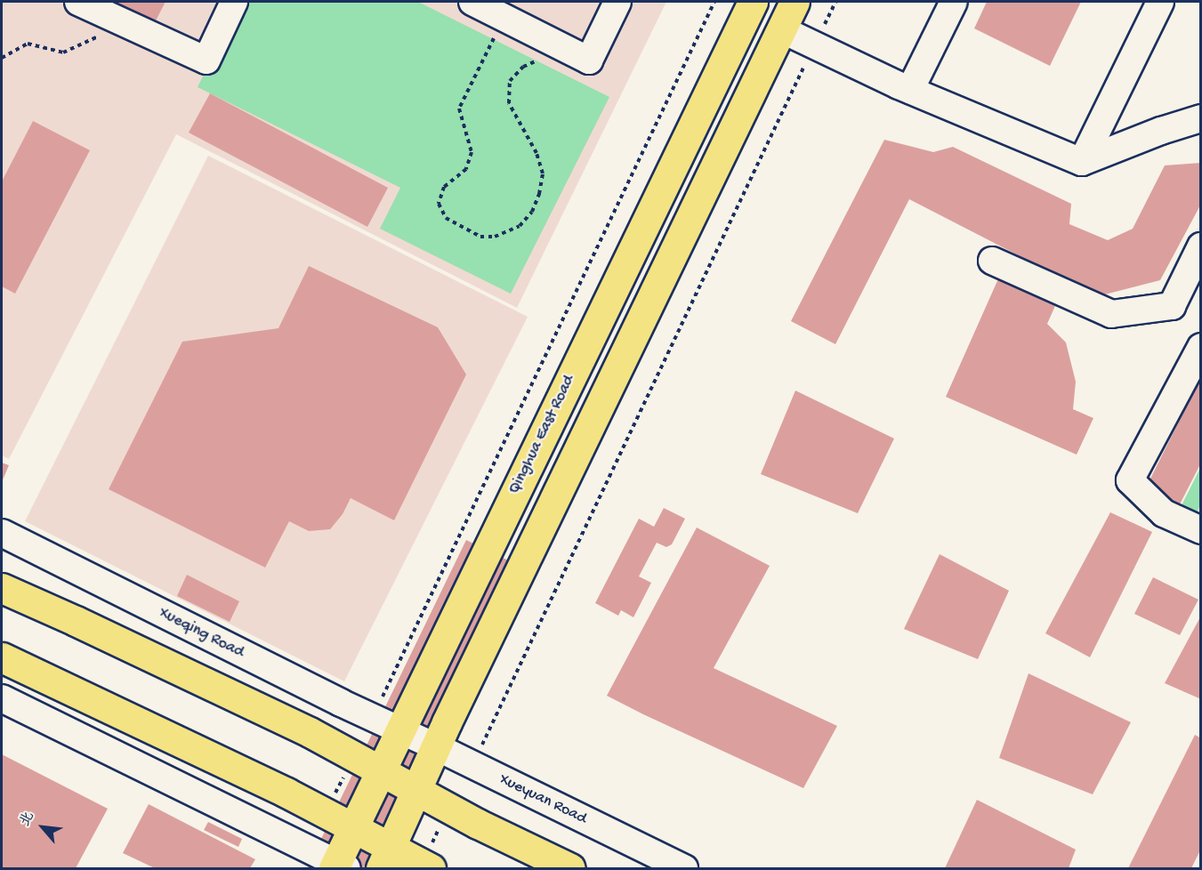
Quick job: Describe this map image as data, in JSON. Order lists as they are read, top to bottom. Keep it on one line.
{"streets":{"main road":["Qinghua East Road"],"street":["Xueqing Road","Xueyuan Road"]},"crossings":[["Qinghua East Road","Xueqing Road"],["Qinghua East Road","Xueyuan Road"],["Xueqing Road","Xueyuan Road"]],"north":"top left"}
